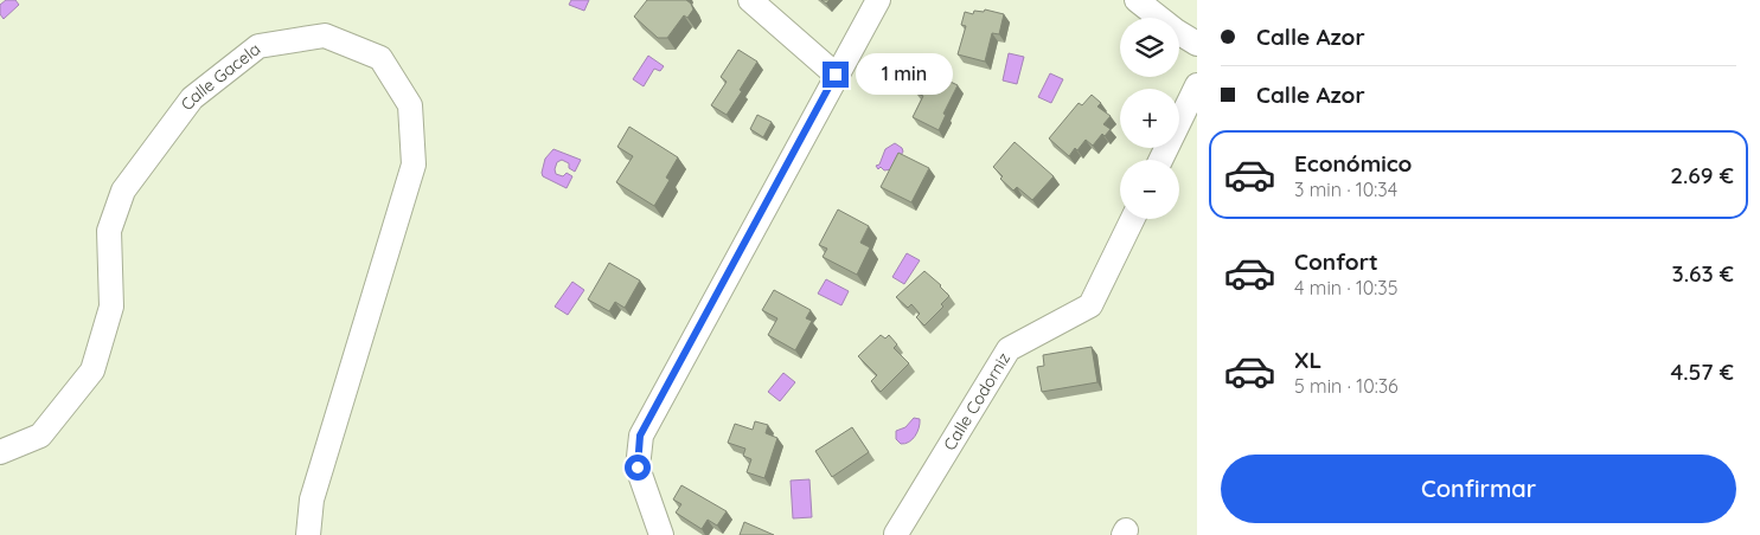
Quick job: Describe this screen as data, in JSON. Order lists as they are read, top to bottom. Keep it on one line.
{"streets":{"street":["Calle Gacela","Calle Codorniz"]},"page":{"banner":["Calle Azor","Calle Azor"],"map_buttons":["+","−"],"bubble":"1 min","list":[{"name":"Económico","note":"3 min · 10:34","value":"2.69 €"},{"name":"Confort","note":"4 min · 10:35","value":"3.63 €"},{"name":"XL","note":"5 min · 10:36","value":"4.57 €"}],"buttons":"Confirmar"}}
